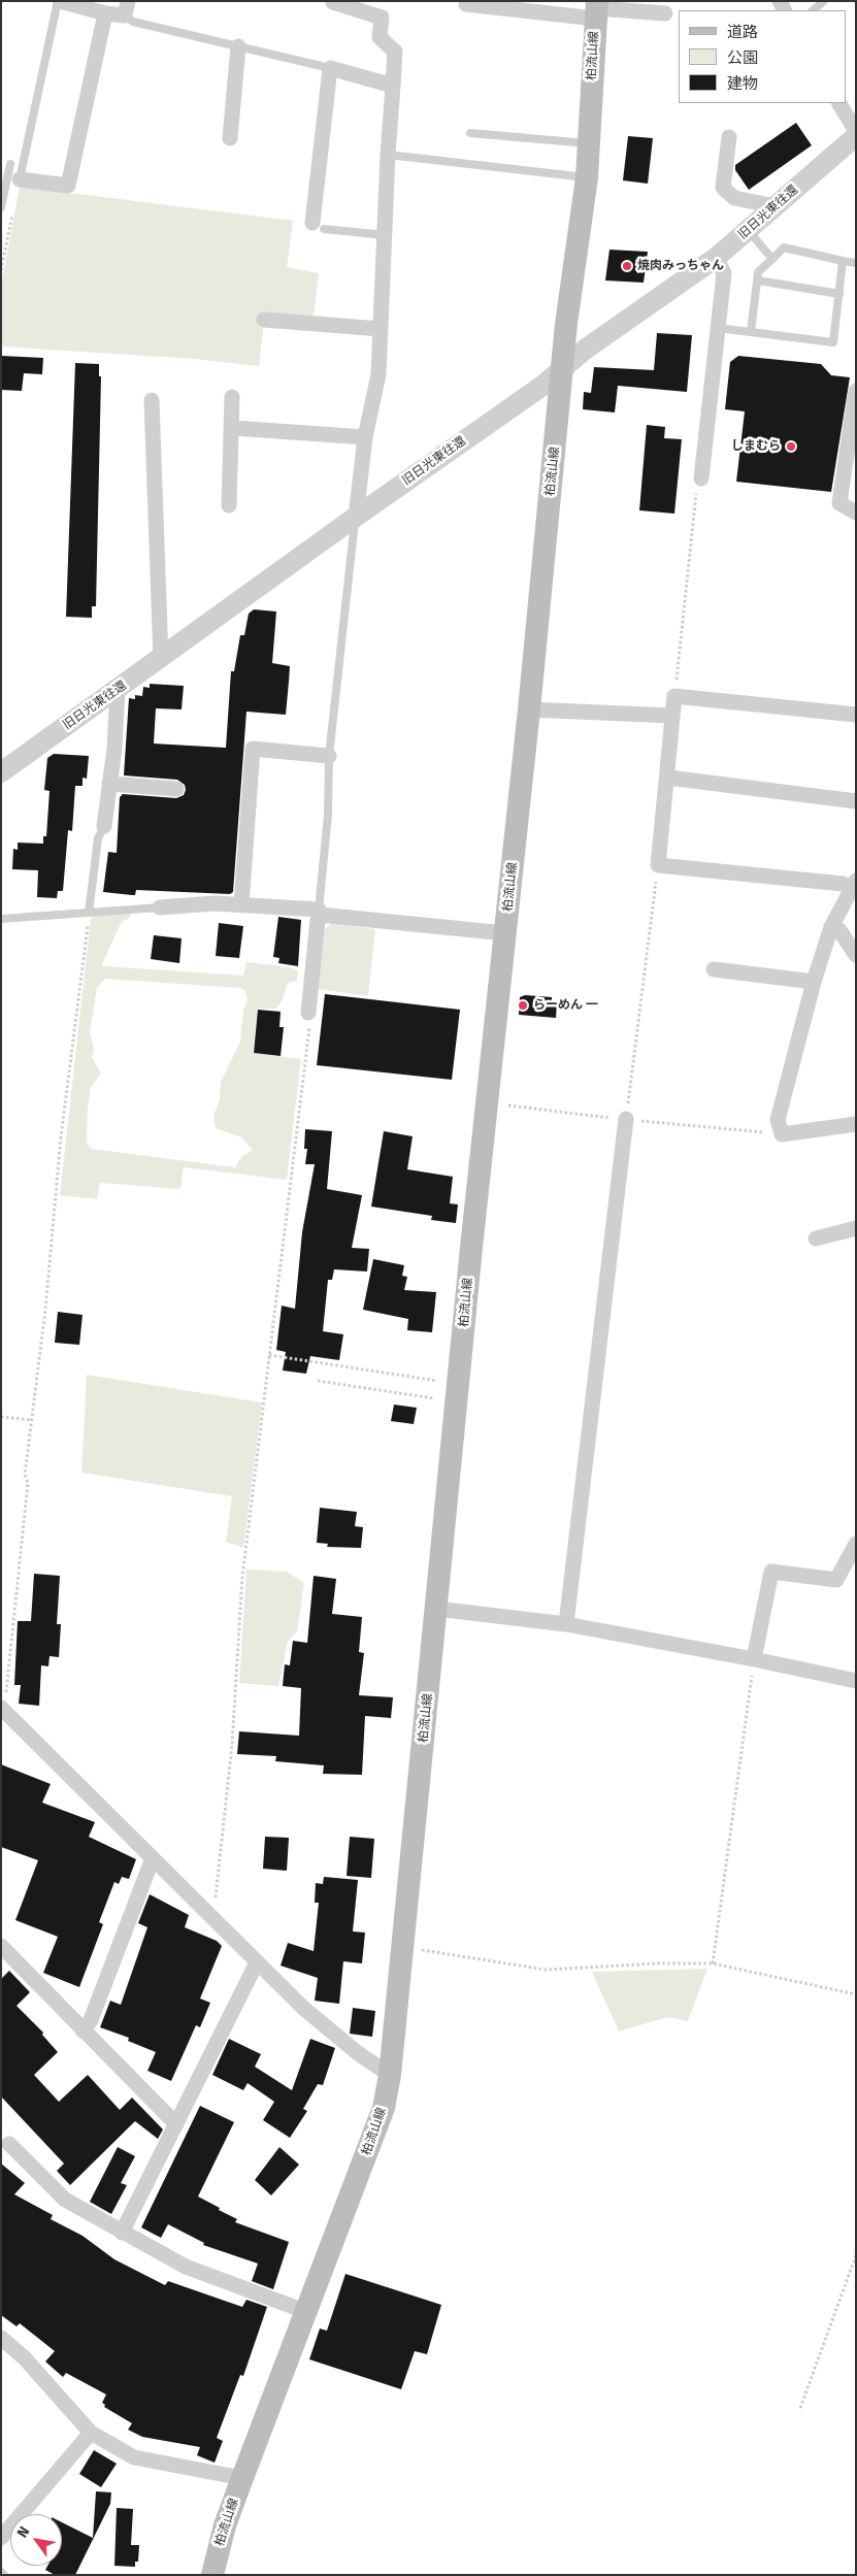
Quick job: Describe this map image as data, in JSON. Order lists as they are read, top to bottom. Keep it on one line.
{"streets":{"main road":["柏流山線"],"street":["旧日光東往還"]},"crossings":[["柏流山線","旧日光東往還"]],"places":["焼肉みっちゃん","しまむら","らーめん 一"],"legend":["道路","公園","建物"],"north":"top left"}
